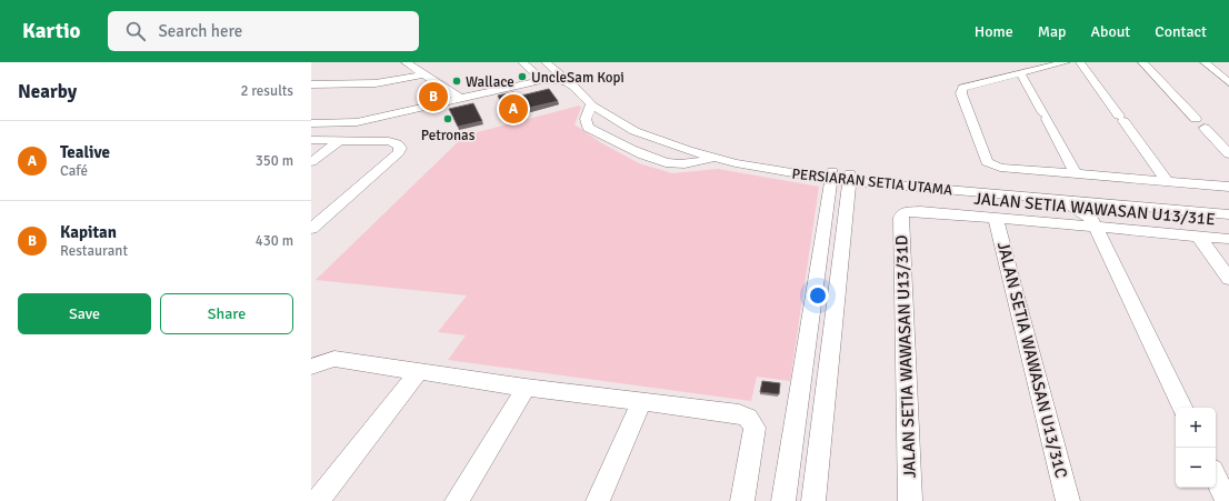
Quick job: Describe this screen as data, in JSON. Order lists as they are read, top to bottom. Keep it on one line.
{"streets":{"street":["PERSIARAN SETIA UTAMA","JALAN SETIA WAWASAN U13/31E","JALAN SETIA WAWASAN U13/31D","JALAN SETIA WAWASAN U13/31C"]},"crossings":[["JALAN SETIA WAWASAN U13/31E","JALAN SETIA WAWASAN U13/31D"],["JALAN SETIA WAWASAN U13/31E","JALAN SETIA WAWASAN U13/31C"]],"places":["UncleSam Kopi","Wallace","Petronas"],"page":{"header":"Kartio","search":"Search here","nav":["Home","Map","About","Contact"],"heading":["Nearby","2 results"],"pins":["B","A"],"list":[{"mark":"A","name":"Tealive","note":"Café","value":"350 m"},{"mark":"B","name":"Kapitan","note":"Restaurant","value":"430 m"}],"buttons":["Save","Share"],"map_buttons":["+","−"]}}
